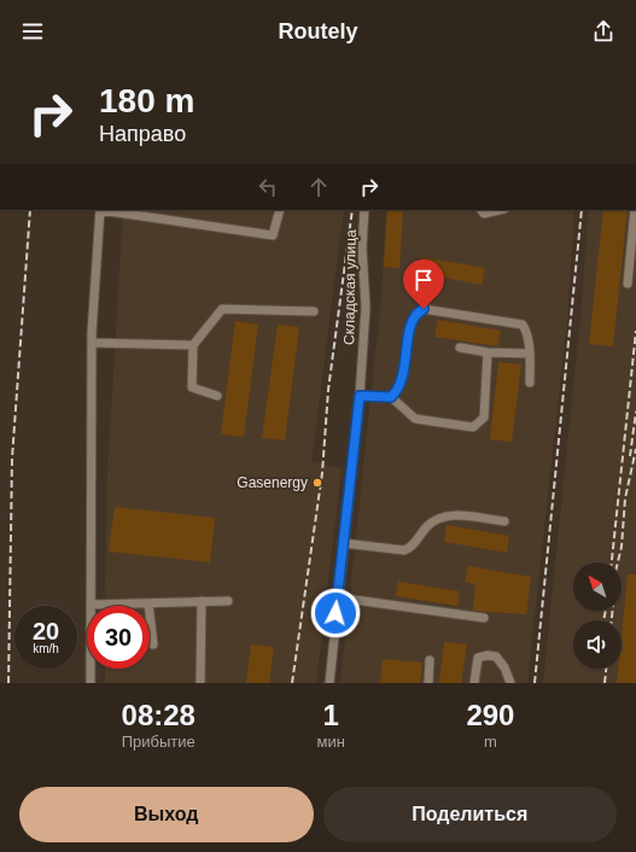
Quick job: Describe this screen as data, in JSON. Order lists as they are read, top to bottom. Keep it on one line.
{"streets":{"street":["Складская улица"]},"places":["Gasenergy"],"north":"top left","page":{"header":"Routely","turn":["180 m","Направо"],"speed":"20 km/h","limit":"30","eta":["08:28","Прибытие","1","мин","290","m"],"buttons":["Выход","Поделиться"]}}
